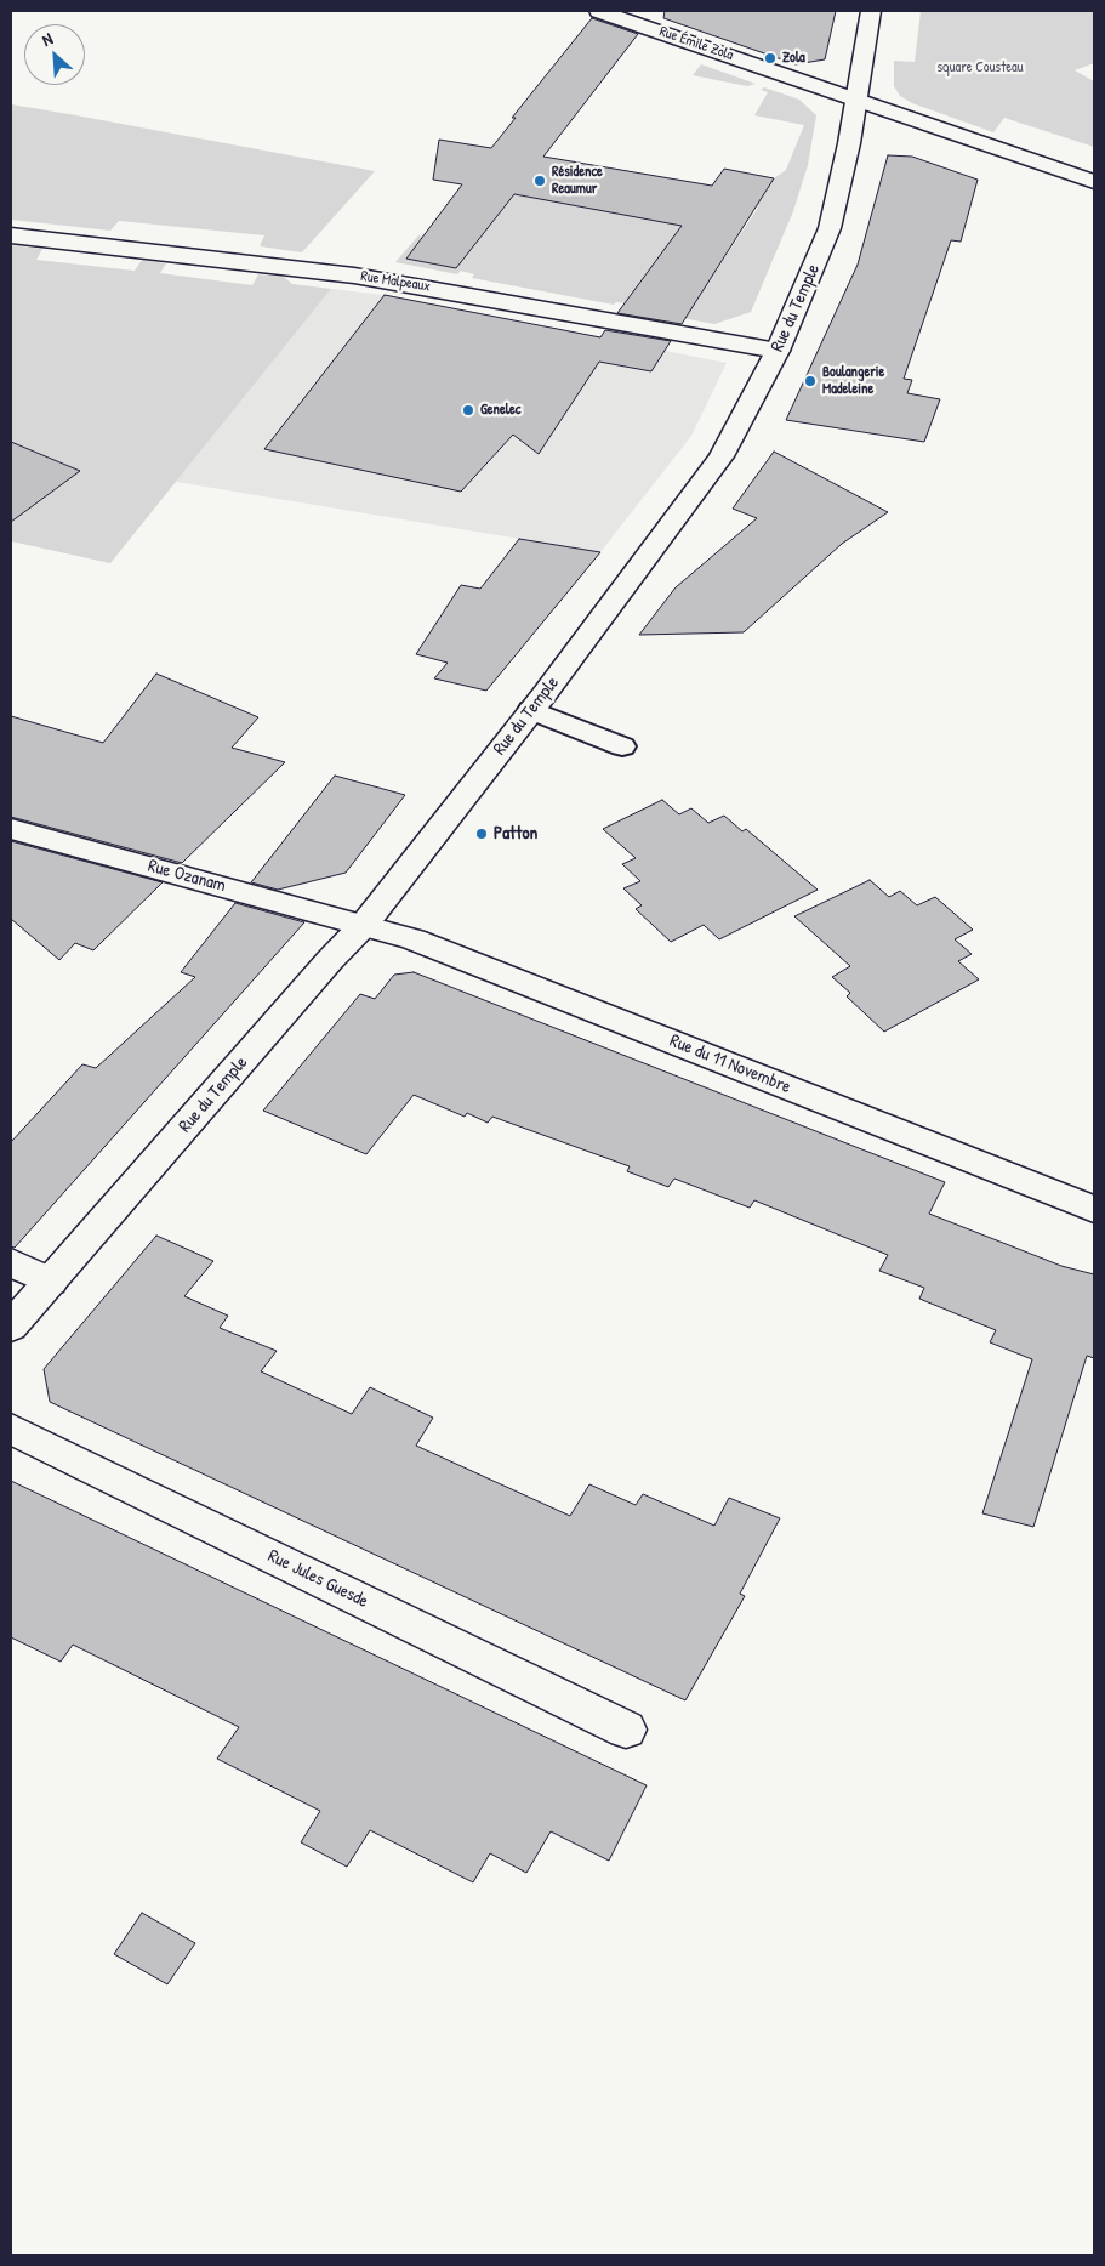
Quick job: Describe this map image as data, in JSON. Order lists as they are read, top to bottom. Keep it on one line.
{"streets":{"street":["Rue Émile Zola","Rue Malpeaux","Rue du Temple","Rue Ozanam","Rue du 11 Novembre","Rue Jules Guesde"]},"crossings":[["Rue Émile Zola","Rue du Temple"],["Rue Malpeaux","Rue du Temple"],["Rue du Temple","Rue Ozanam"],["Rue du Temple","Rue du 11 Novembre"],["Rue Ozanam","Rue du 11 Novembre"]],"parks":["square Cousteau"],"places":["Zola","Résidence Reaumur","Boulangerie Madeleine","Genelec","Patton"],"north":"top left"}
